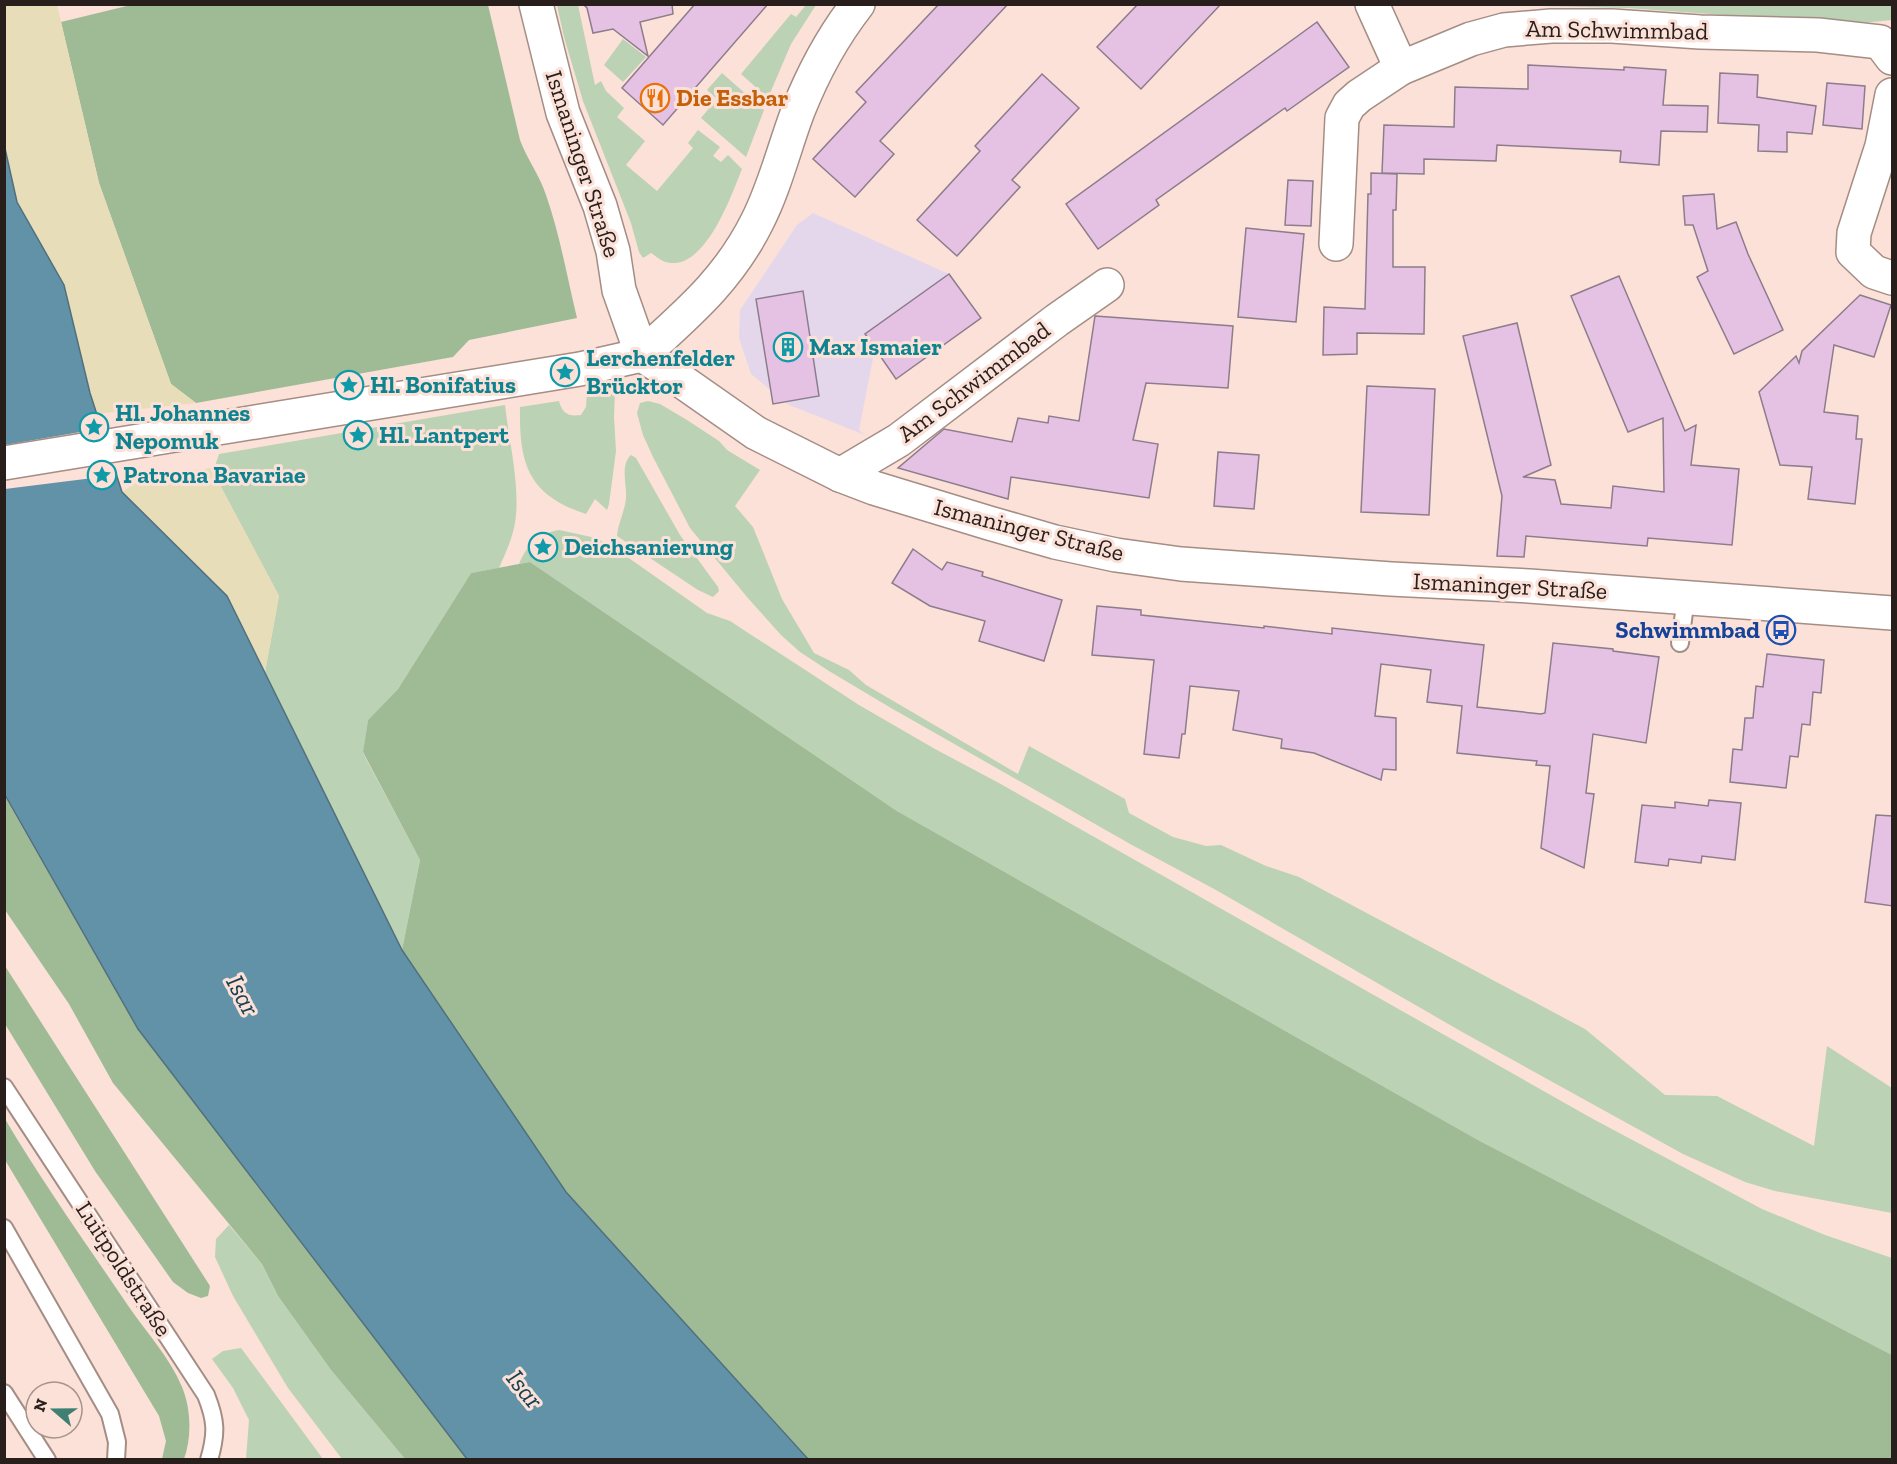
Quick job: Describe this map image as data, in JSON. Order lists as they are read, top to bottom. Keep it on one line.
{"streets":{"street":["Am Schwimmbad","Ismaninger Straße"],"lane":["Luitpoldstraße"]},"crossings":[["Am Schwimmbad","Ismaninger Straße"]],"water":["Isar"],"places":{"restaurant":["Die Essbar"],"building":["Max Ismaier"],"place":["Lerchenfelder Brücktor","Hl. Bonifatius","Hl. Johannes Nepomuk","Hl. Lantpert","Patrona Bavariae","Deichsanierung"],"bus stop":["Schwimmbad"]},"north":"left"}
